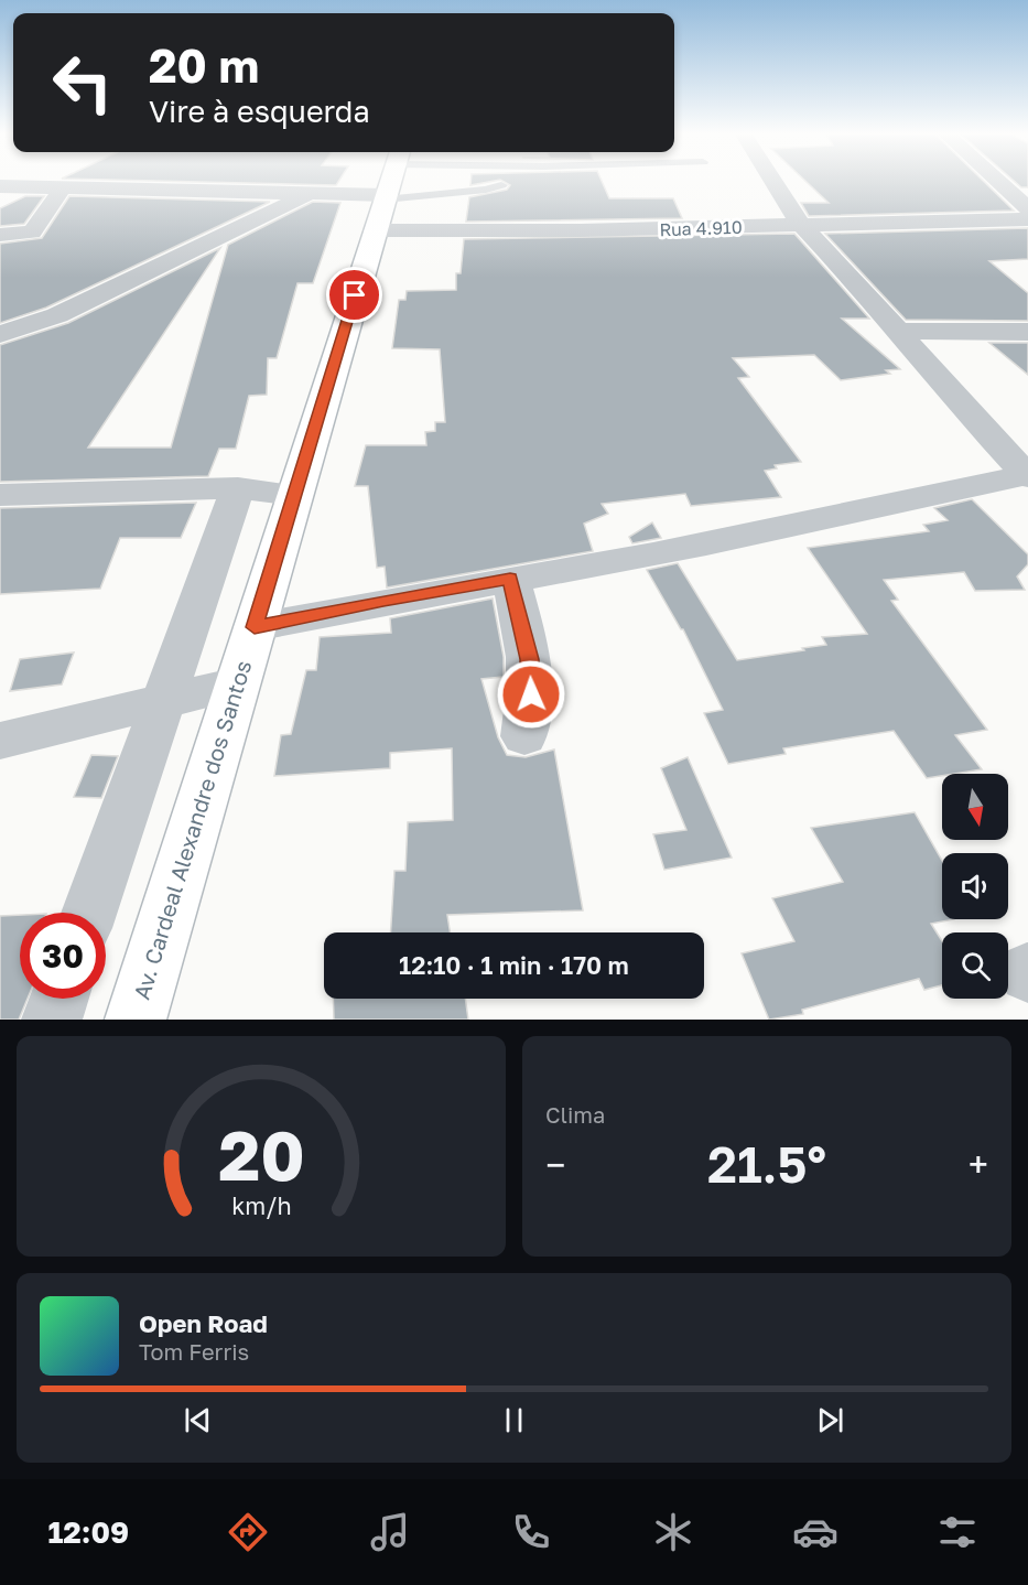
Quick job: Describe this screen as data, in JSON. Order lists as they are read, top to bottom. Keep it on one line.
{"streets":{"street":["Rua 4.910","Av. Cardeal Alexandre dos Santos"]},"crossings":[["Rua 4.910","Av. Cardeal Alexandre dos Santos"]],"north":"bottom","page":{"turn":["20 m","Vire à esquerda"],"limit":"30","trip":"12:10 · 1 min · 170 m","tile":"Clima","heat":["−","21.5°","+"],"song":["Open Road","Tom Ferris"],"tabs":"12:09","gauge":["20","km/h"]}}
